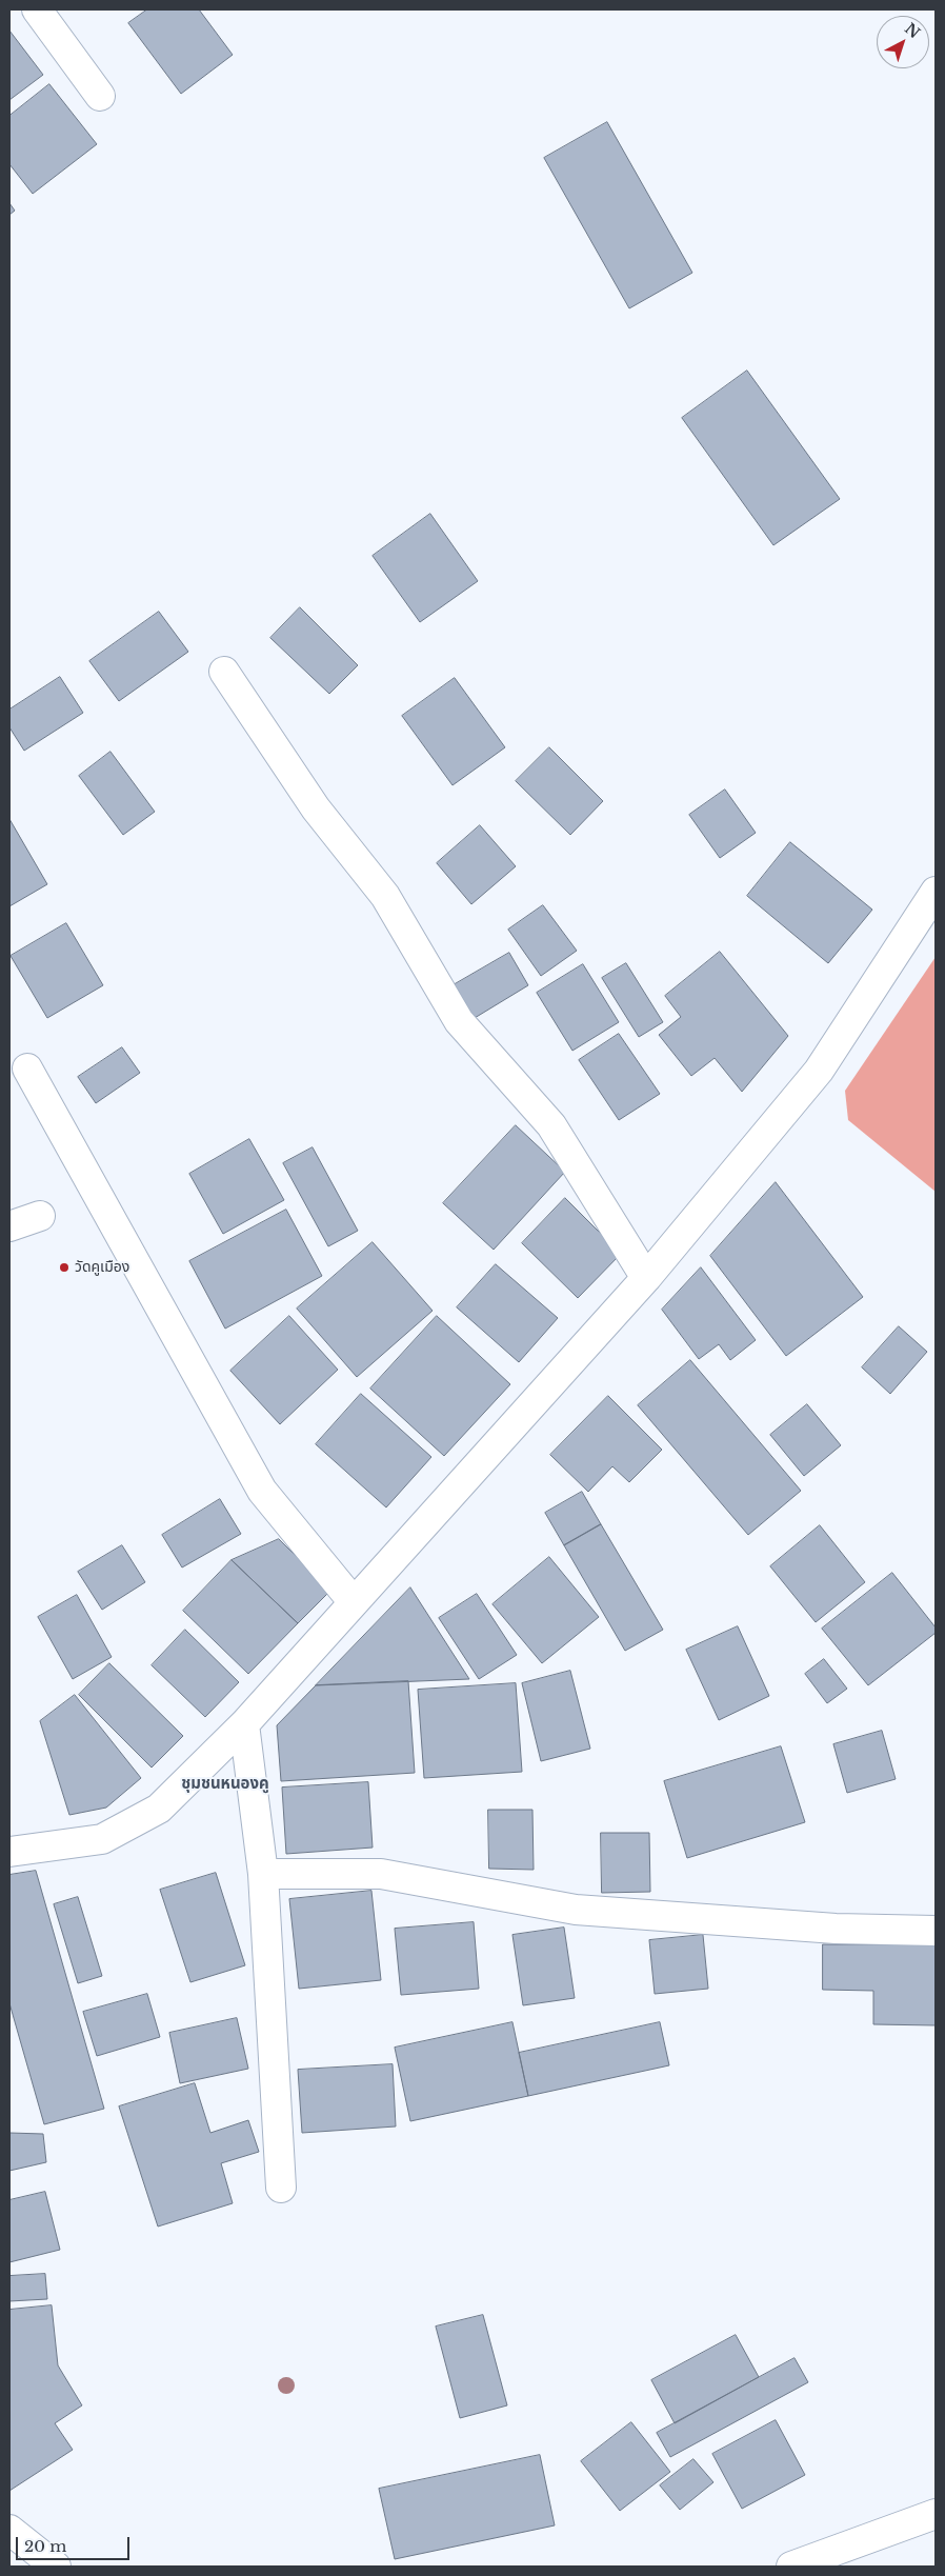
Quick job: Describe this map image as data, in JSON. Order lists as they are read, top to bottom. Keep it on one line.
{"districts":["ชุมชนหนองคู"],"places":["วัดคูเมือง"],"scale_bar":"20 m","north":"top right"}
